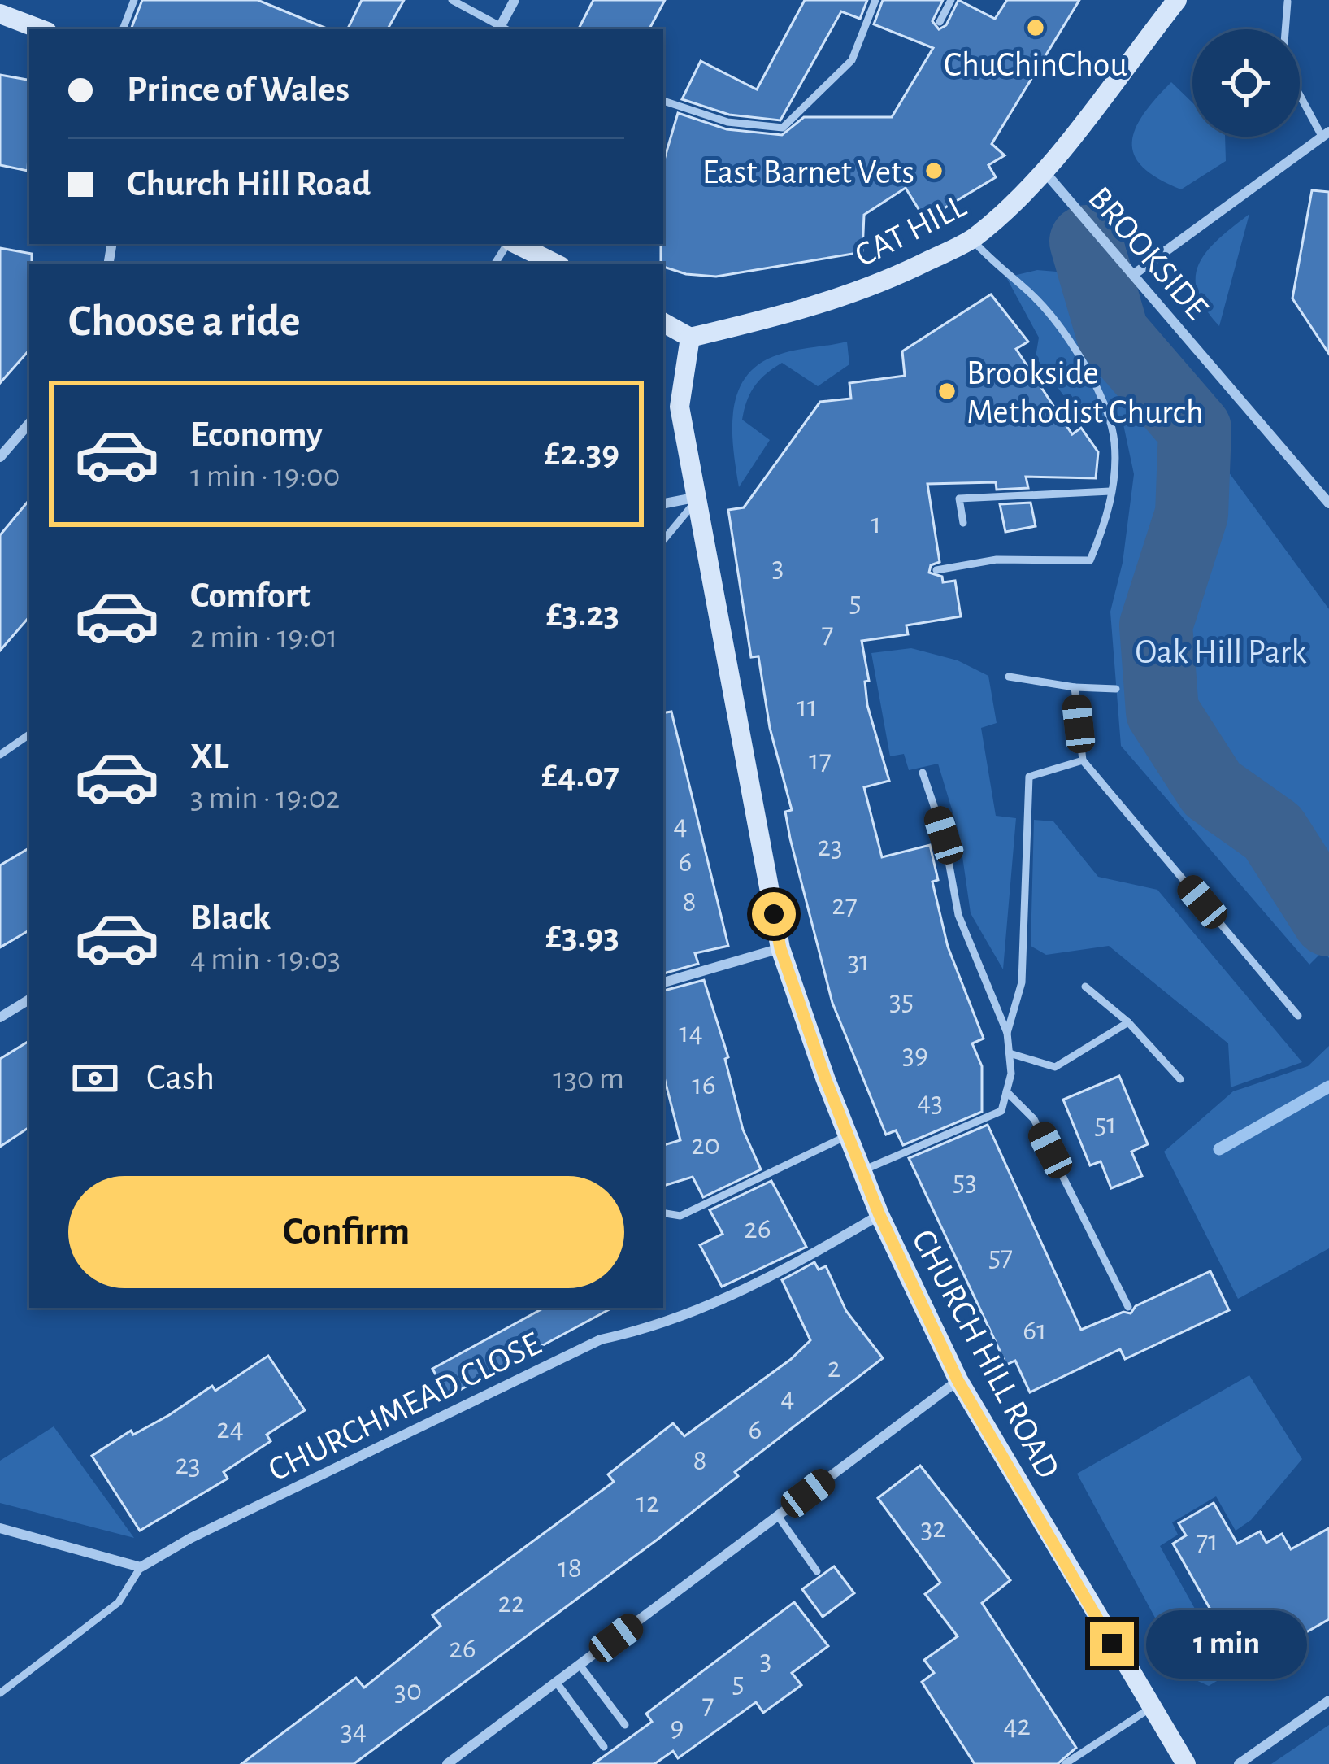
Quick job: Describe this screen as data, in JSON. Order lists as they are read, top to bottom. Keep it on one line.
{"streets":{"street":["CAT HILL","BROOKSIDE","CHURCH HILL ROAD","CHURCHMEAD CLOSE"]},"crossings":[["CAT HILL","BROOKSIDE"],["CAT HILL","CHURCH HILL ROAD"],["CHURCH HILL ROAD","CHURCHMEAD CLOSE"]],"parks":["Oak Hill Park"],"places":["ChuChinChou","East Barnet Vets","Brookside Methodist Church"],"house_numbers":["1","3","5","7","11","17","4","23","6","8","27","31","35","14","39","16","43","51","20","53","26","57","61","2","4","24","6","8","23","12","32","71","18","22","26","3","5","30","7","42","9","34"],"page":{"banner":["Prince of Wales","Church Hill Road"],"heading":"Choose a ride","list":[{"name":"Economy","note":"1 min · 19:00","value":"£2.39"},{"name":"Comfort","note":"2 min · 19:01","value":"£3.23"},{"name":"XL","note":"3 min · 19:02","value":"£4.07"},{"name":"Black","note":"4 min · 19:03","value":"£3.93"}],"pay":["Cash","130 m"],"buttons":"Confirm","bubble":"1 min"}}
